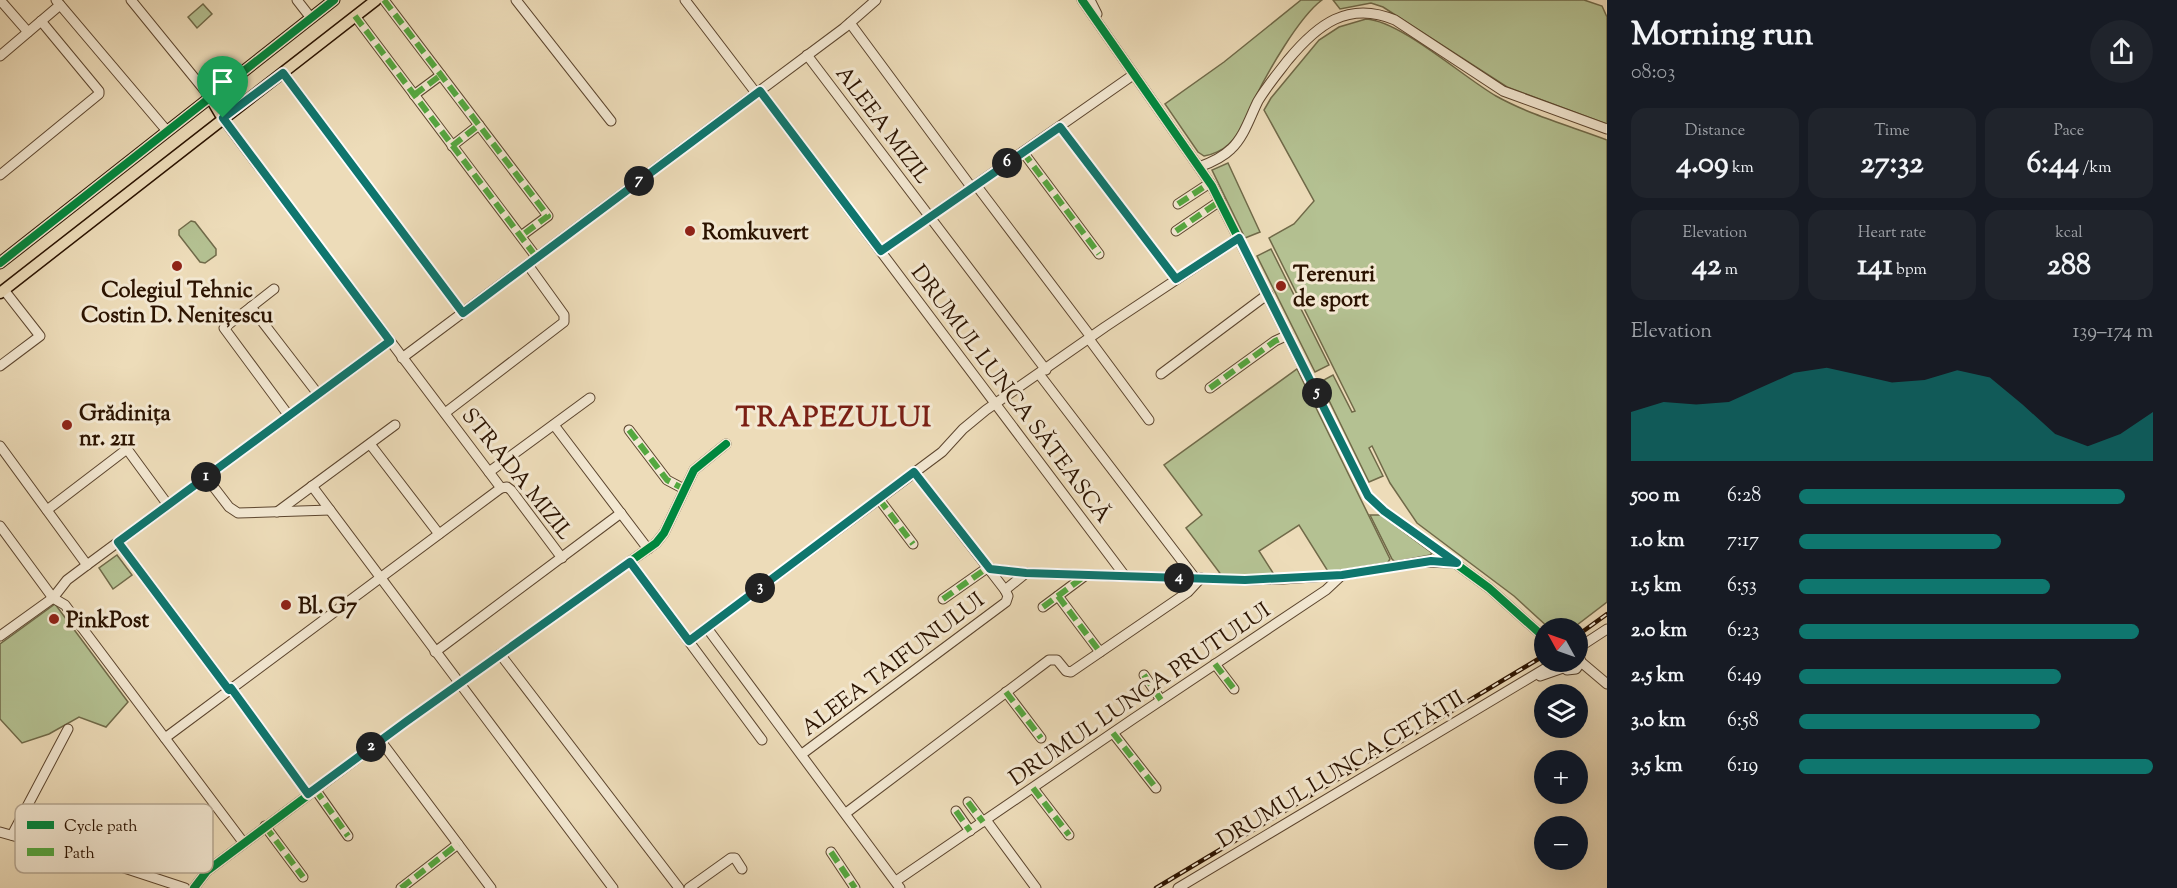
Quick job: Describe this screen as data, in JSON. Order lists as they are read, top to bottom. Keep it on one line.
{"streets":{"street":["ALEEA MIZIL","DRUMUL LUNCA SĂTEASCĂ","STRADA MIZIL","ALEEA TAIFUNULUI","DRUMUL LUNCA PRUTULUI","DRUMUL LUNCA CETĂȚII"]},"crossings":[["ALEEA MIZIL","DRUMUL LUNCA SĂTEASCĂ"],["ALEEA MIZIL","STRADA MIZIL"]],"districts":["TRAPEZULUI"],"places":["Romkuvert","Colegiul Tehnic Costin D. Nenițescu","Terenuri de sport","Grădinița nr. 211","Bl. G7","PinkPost"],"legend":["Cycle path","Path"],"north":"top left","page":{"heading":["Morning run","08:03"],"stats":[["Distance","4.09 km"],["Time","27:32"],["Pace","6:44 /km"],["Elevation","42 m"],["Heart rate","141 bpm"],["kcal","288"]],"pins":["6","7","5","1","4","3","2"],"chart":["Elevation","139–174 m"],"list":[{"name":"500 m","note":"6:28"},{"name":"1.0 km","note":"7:17"},{"name":"1.5 km","note":"6:53"},{"name":"2.0 km","note":"6:23"},{"name":"2.5 km","note":"6:49"},{"name":"3.0 km","note":"6:58"},{"name":"3.5 km","note":"6:19"}],"map_buttons":["+","−"]}}
